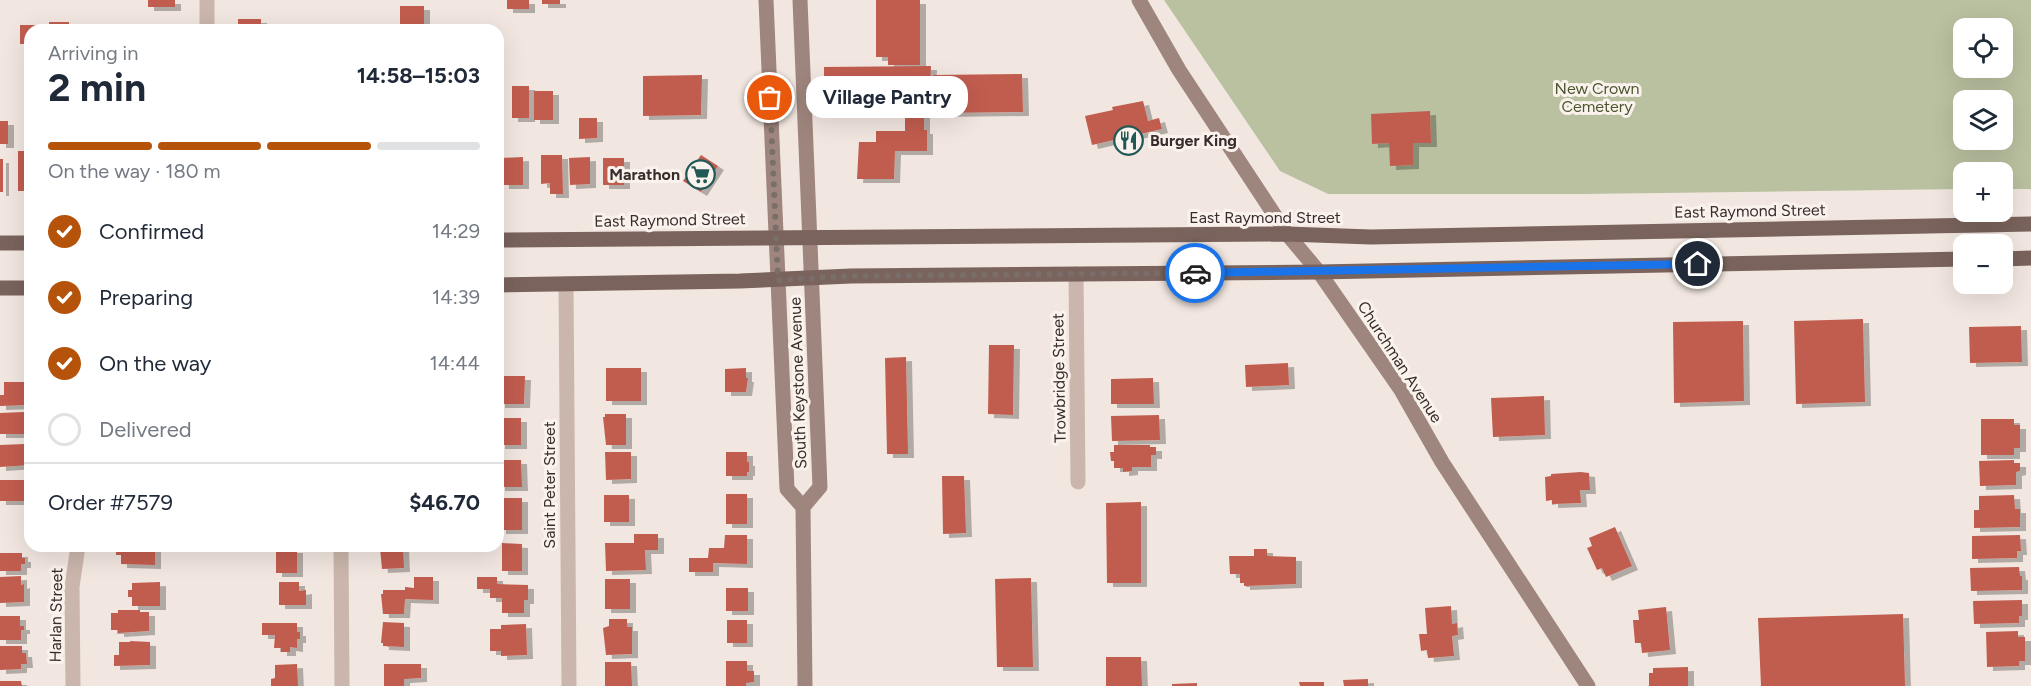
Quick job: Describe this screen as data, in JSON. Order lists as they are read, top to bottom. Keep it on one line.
{"streets":{"main road":["East Raymond Street","Churchman Avenue","South Keystone Avenue"],"street":["Trowbridge Street","Saint Peter Street","Harlan Street"]},"crossings":[["East Raymond Street","Churchman Avenue"],["East Raymond Street","South Keystone Avenue"]],"parks":["New Crown Cemetery"],"places":{"other":["Village Pantry"],"restaurant":["Burger King"],"supermarket":["Marathon"]},"page":{"map_buttons":["+","−"],"heading":["2 min","Arriving in","14:58–15:03"],"panel":["Order #7579","$46.70"],"bubble":"Village Pantry","bar":"On the way · 180 m","list":[["Confirmed","14:29"],["Preparing","14:39"],["On the way","14:44"],"Delivered"]}}
